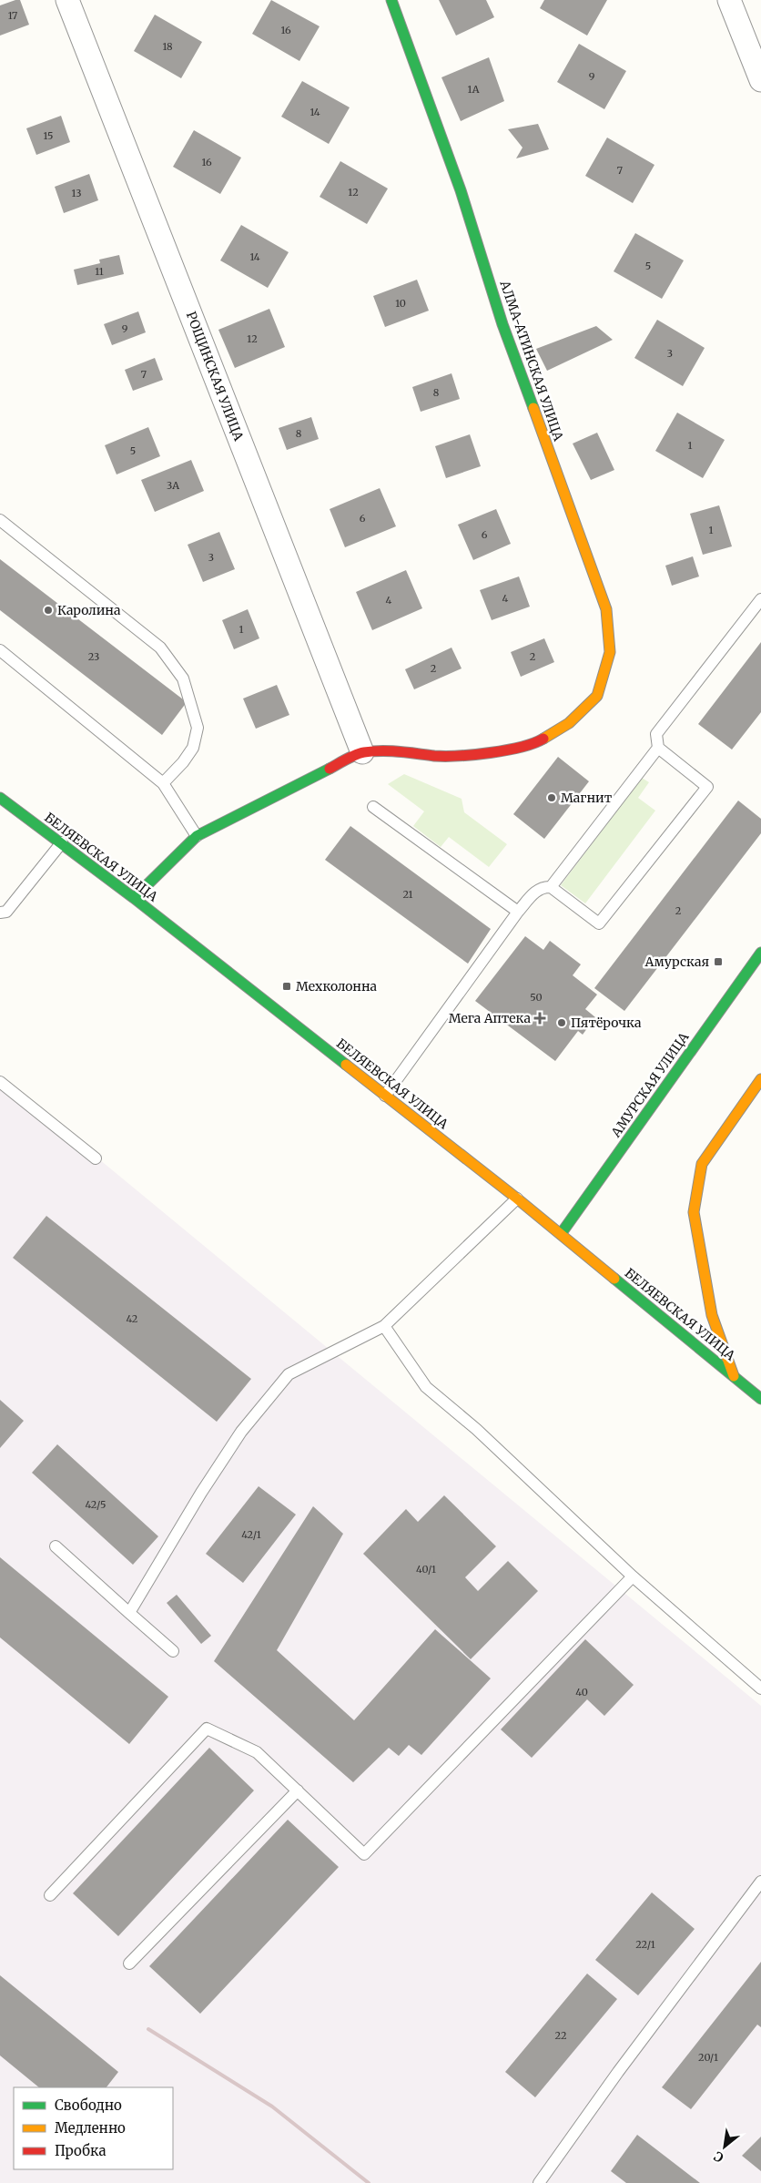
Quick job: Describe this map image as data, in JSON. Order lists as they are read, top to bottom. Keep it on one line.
{"streets":{"street":["АЛМА-АТИНСКАЯ УЛИЦА","РОЩИНСКАЯ УЛИЦА","БЕЛЯЕВСКАЯ УЛИЦА","АМУРСКАЯ УЛИЦА"]},"crossings":[["АЛМА-АТИНСКАЯ УЛИЦА","РОЩИНСКАЯ УЛИЦА"],["БЕЛЯЕВСКАЯ УЛИЦА","АМУРСКАЯ УЛИЦА"]],"places":{"other":["Каролина","Магнит","Пятёрочка"],"transit":["Амурская","Мехколонна"],"health":["Мега Аптека"]},"house_numbers":["17","16","18","9","1А","14","15","16","7","12","13","14","5","11","10","9","12","3","7","8","8","1","5","3А","6","1","6","3","4","4","1","23","2","2","21","2","50","42","42/5","42/1","40/1","40","22/1","22","20/1"],"legend":["Свободно","Медленно","Пробка"],"north":"bottom left"}
